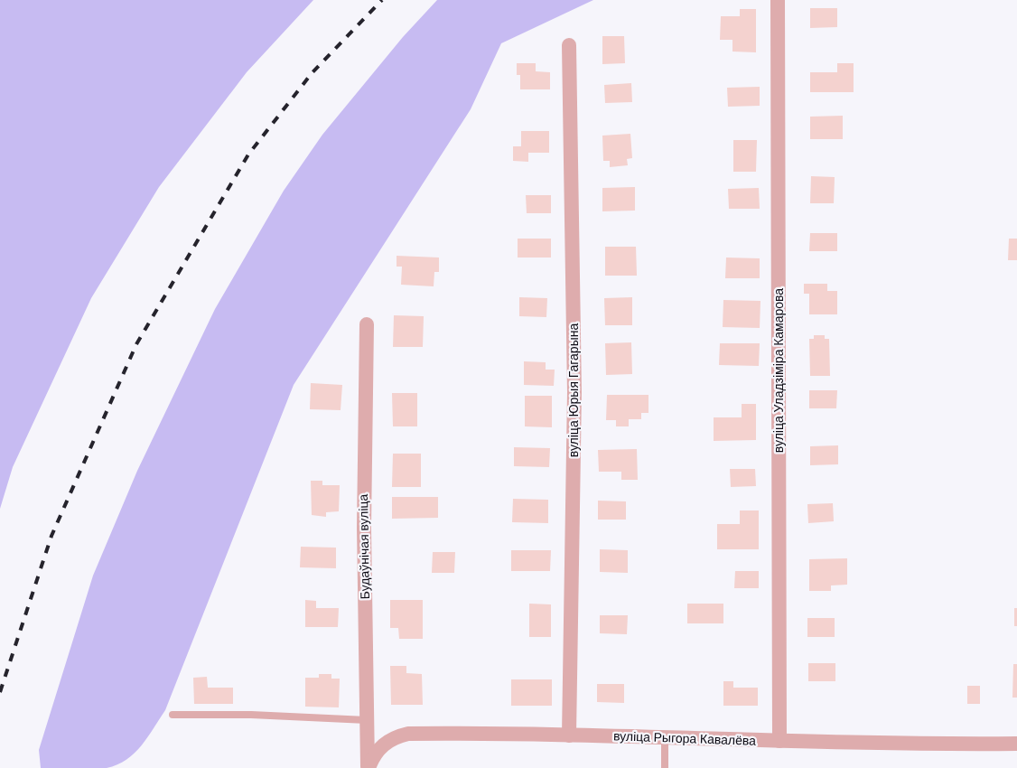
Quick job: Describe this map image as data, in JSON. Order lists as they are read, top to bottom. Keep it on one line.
{"streets":{"street":["вуліца Уладзіміра Камарова","вуліца Юрыя Гагарына","Будаўнічая вуліца","вуліца Рыгора Кавалёва"]},"crossings":[["вуліца Уладзіміра Камарова","вуліца Рыгора Кавалёва"],["вуліца Юрыя Гагарына","вуліца Рыгора Кавалёва"],["Будаўнічая вуліца","вуліца Рыгора Кавалёва"]]}
